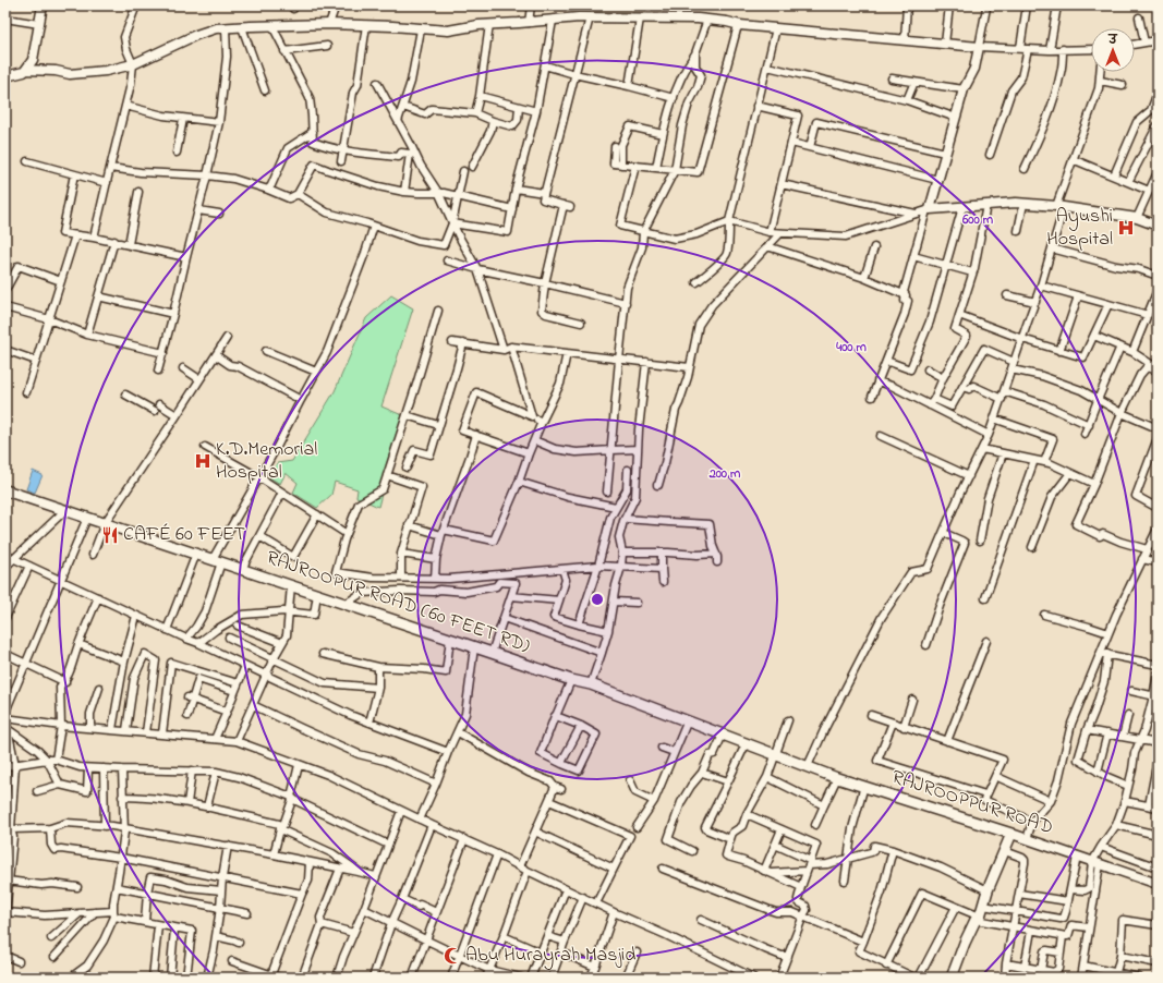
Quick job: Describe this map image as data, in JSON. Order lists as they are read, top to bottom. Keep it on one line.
{"streets":{"main road":["RAJROOPUR ROAD (60 FEET RD)","RAJROOPPUR ROAD"]},"crossings":[["RAJROOPUR ROAD (60 FEET RD)","RAJROOPPUR ROAD"]],"places":{"hospital":["Ayushi Hospital","K.D.Memorial Hospital"],"restaurant":["CAFÉ 60 FEET"],"mosque":["Abu Hurayrah Masjid"]},"north":"top","rings":["600 m","400 m","200 m"]}
